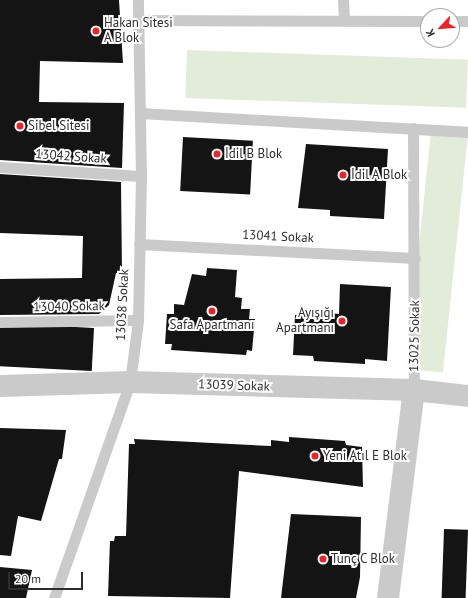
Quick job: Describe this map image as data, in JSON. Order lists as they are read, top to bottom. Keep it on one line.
{"streets":{"street":["13025 Sokak","13039 Sokak"],"lane":["13042 Sokak","13041 Sokak","13038 Sokak","13040 Sokak"]},"crossings":[["13042 Sokak","13038 Sokak"],["13041 Sokak","13038 Sokak"],["13041 Sokak","13025 Sokak"],["13038 Sokak","13040 Sokak"],["13038 Sokak","13039 Sokak"],["13025 Sokak","13039 Sokak"]],"places":["Hakan Sitesi A Blok","Sibel Sitesi","İdil B Blok","İdil A Blok","Safa Apartmanı","Ayışığı Apartmanı","Yeni Atıl E Blok","Tunç C Blok"],"scale_bar":"20 m","north":"bottom left"}
